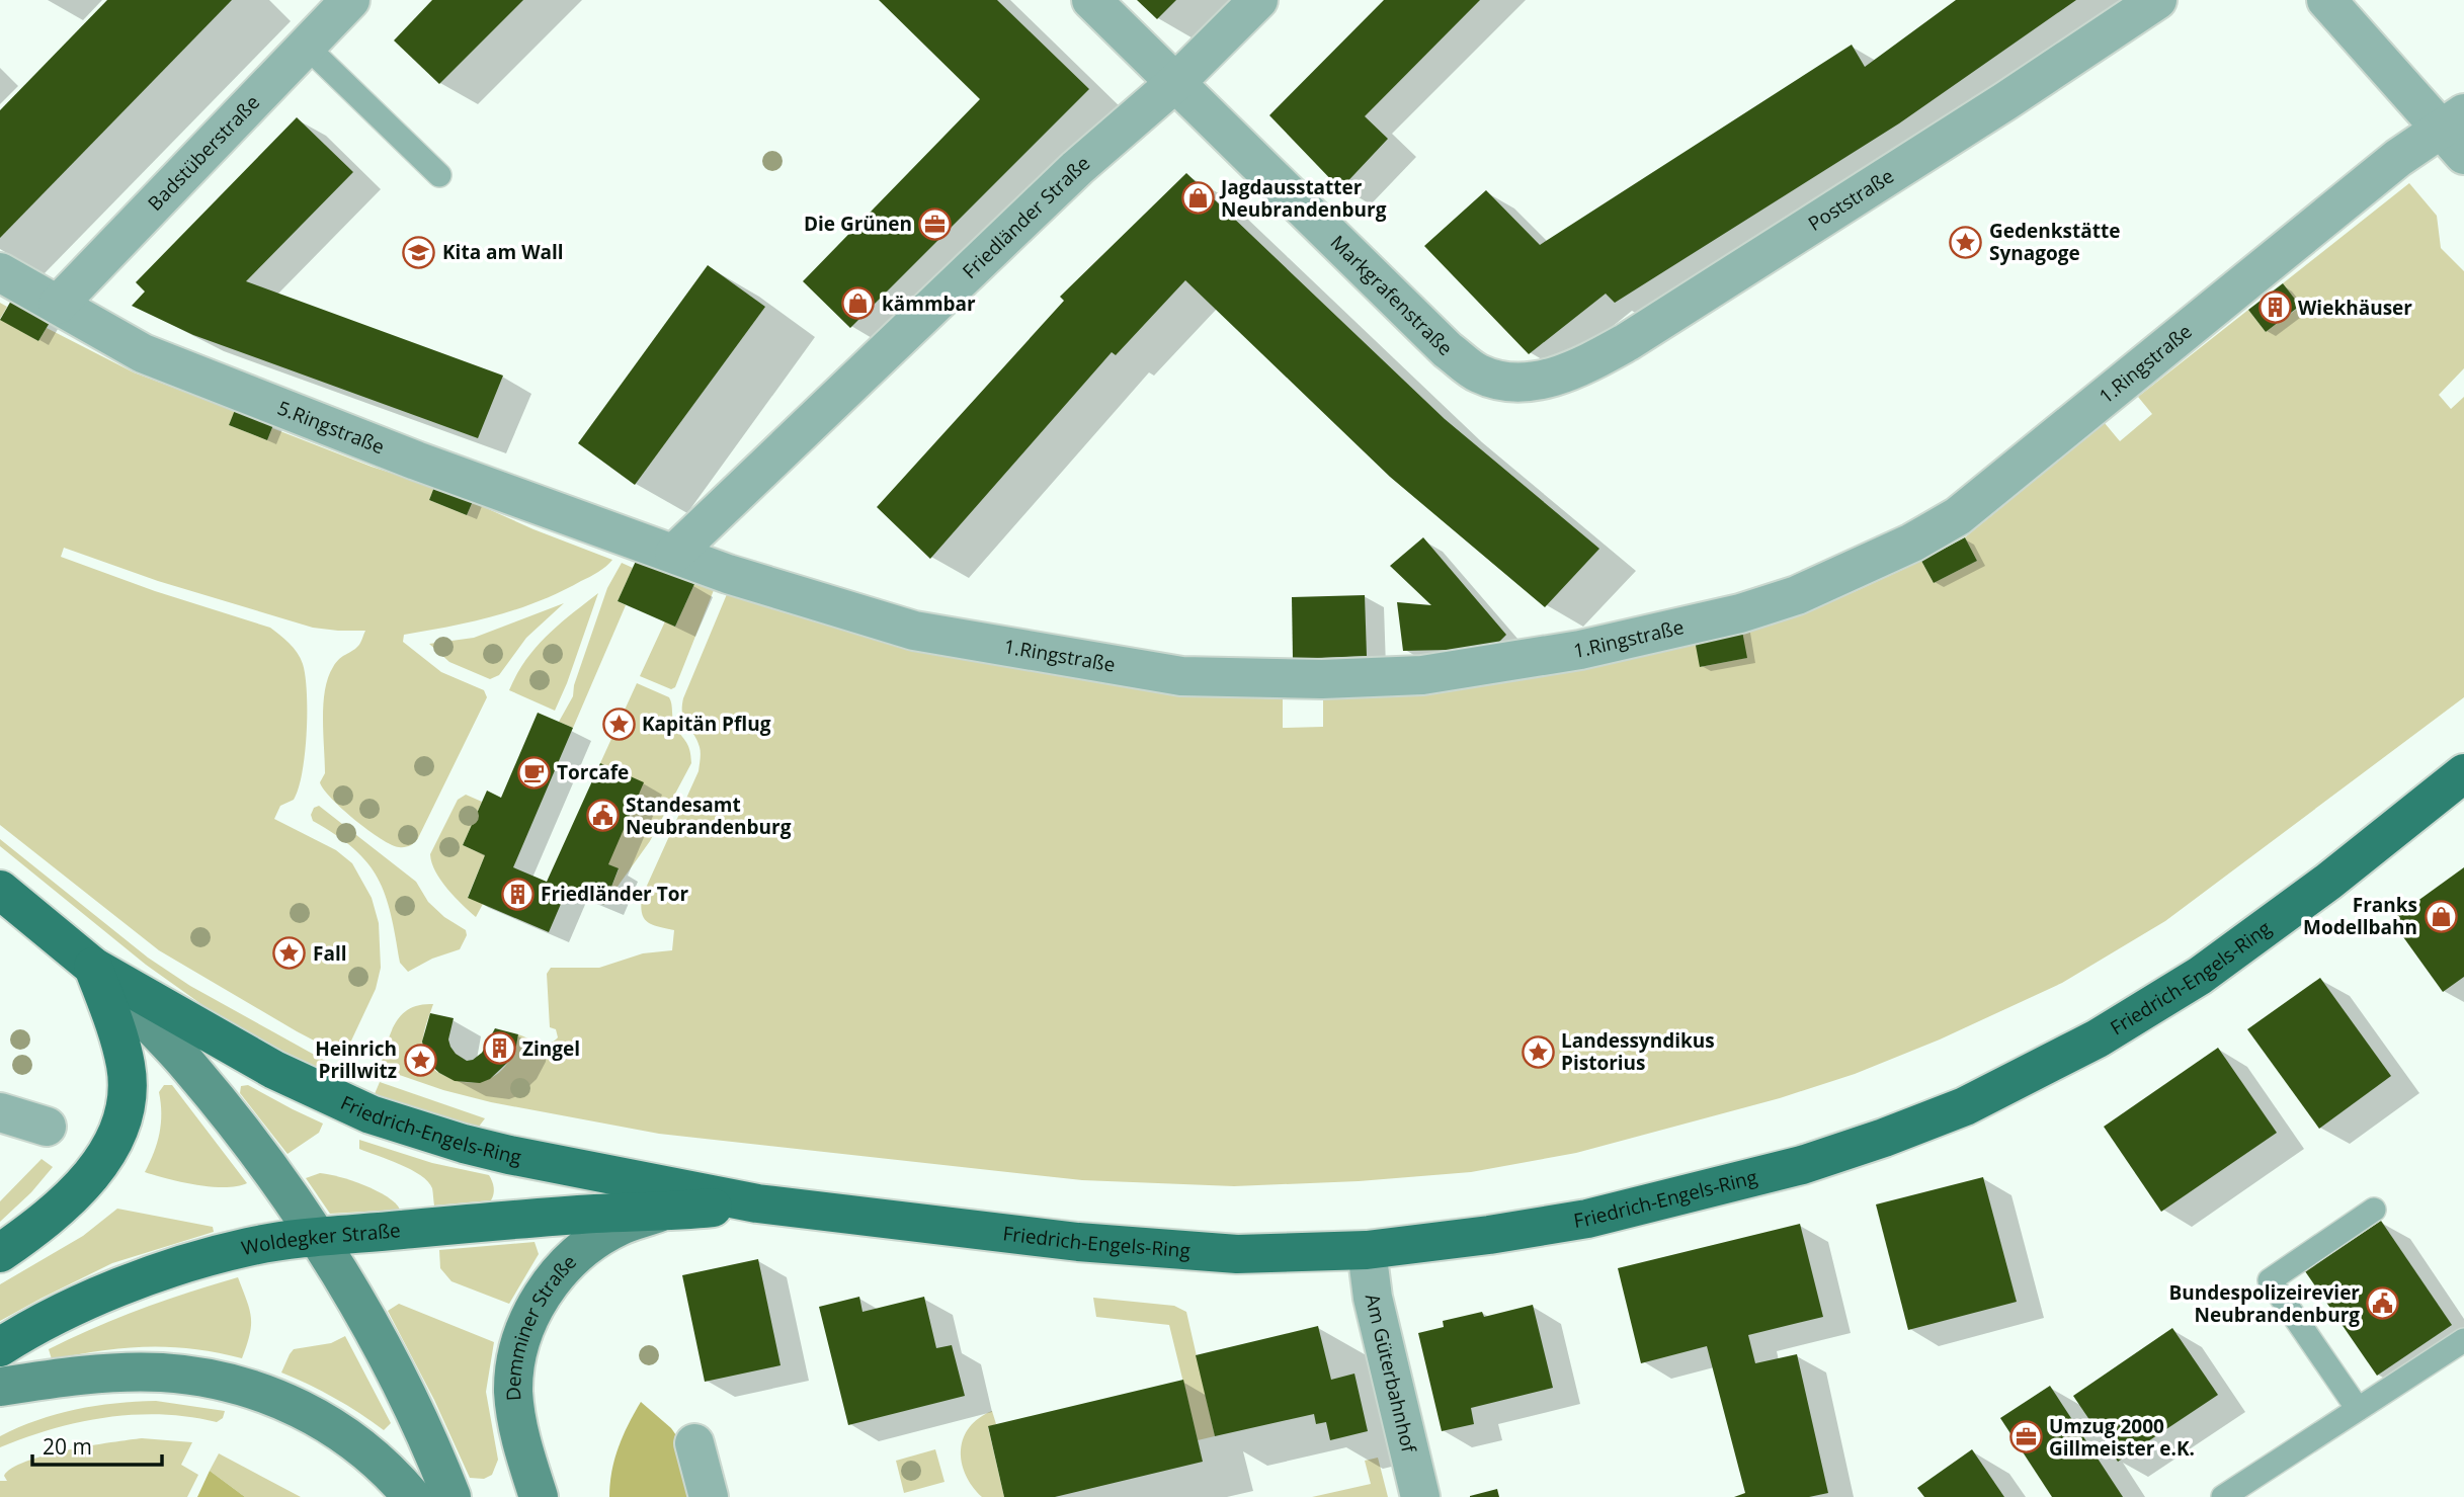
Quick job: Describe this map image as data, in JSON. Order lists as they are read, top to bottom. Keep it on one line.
{"streets":{"main road":["Friedrich-Engels-Ring","Woldegker Straße","Demminer Straße"],"street":["Badstüberstraße","Poststraße","Friedländer Straße","Markgrafenstraße","1.Ringstraße","5.Ringstraße","Am Güterbahnhof"]},"crossings":[["Badstüberstraße","5.Ringstraße"],["Poststraße","Markgrafenstraße"],["Friedländer Straße","Markgrafenstraße"],["Friedländer Straße","1.Ringstraße"],["Friedländer Straße","5.Ringstraße"],["1.Ringstraße","5.Ringstraße"],["Friedrich-Engels-Ring","Woldegker Straße"],["Friedrich-Engels-Ring","Demminer Straße"],["Friedrich-Engels-Ring","Am Güterbahnhof"],["Woldegker Straße","Demminer Straße"]],"places":{"shop":["Jagdausstatter Neubrandenburg","kämmbar","Franks Modellbahn"],"office":["Die Grünen","Umzug 2000 Gillmeister e.K."],"place":["Gedenkstätte Synagoge","Kapitän Pflug","Fall","Landessyndikus Pistorius","Heinrich Prillwitz"],"school or university":["Kita am Wall"],"building":["Wiekhäuser","Friedländer Tor","Zingel"],"cafe":["Torcafe"],"public building":["Standesamt Neubrandenburg","Bundespolizeirevier Neubrandenburg"]},"scale_bar":"20 m"}
